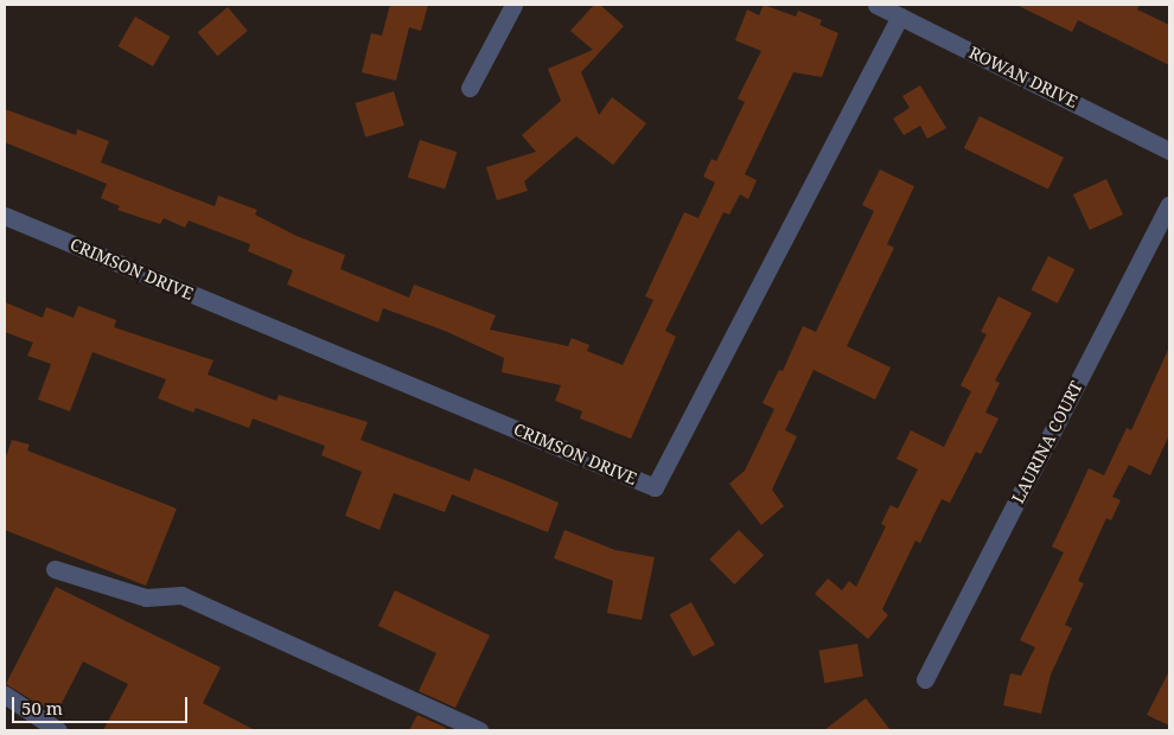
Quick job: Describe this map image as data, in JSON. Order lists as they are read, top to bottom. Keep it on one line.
{"streets":{"street":["ROWAN DRIVE","CRIMSON DRIVE","LAURINA COURT"]},"crossings":[["ROWAN DRIVE","CRIMSON DRIVE"]],"scale_bar":"50 m"}
